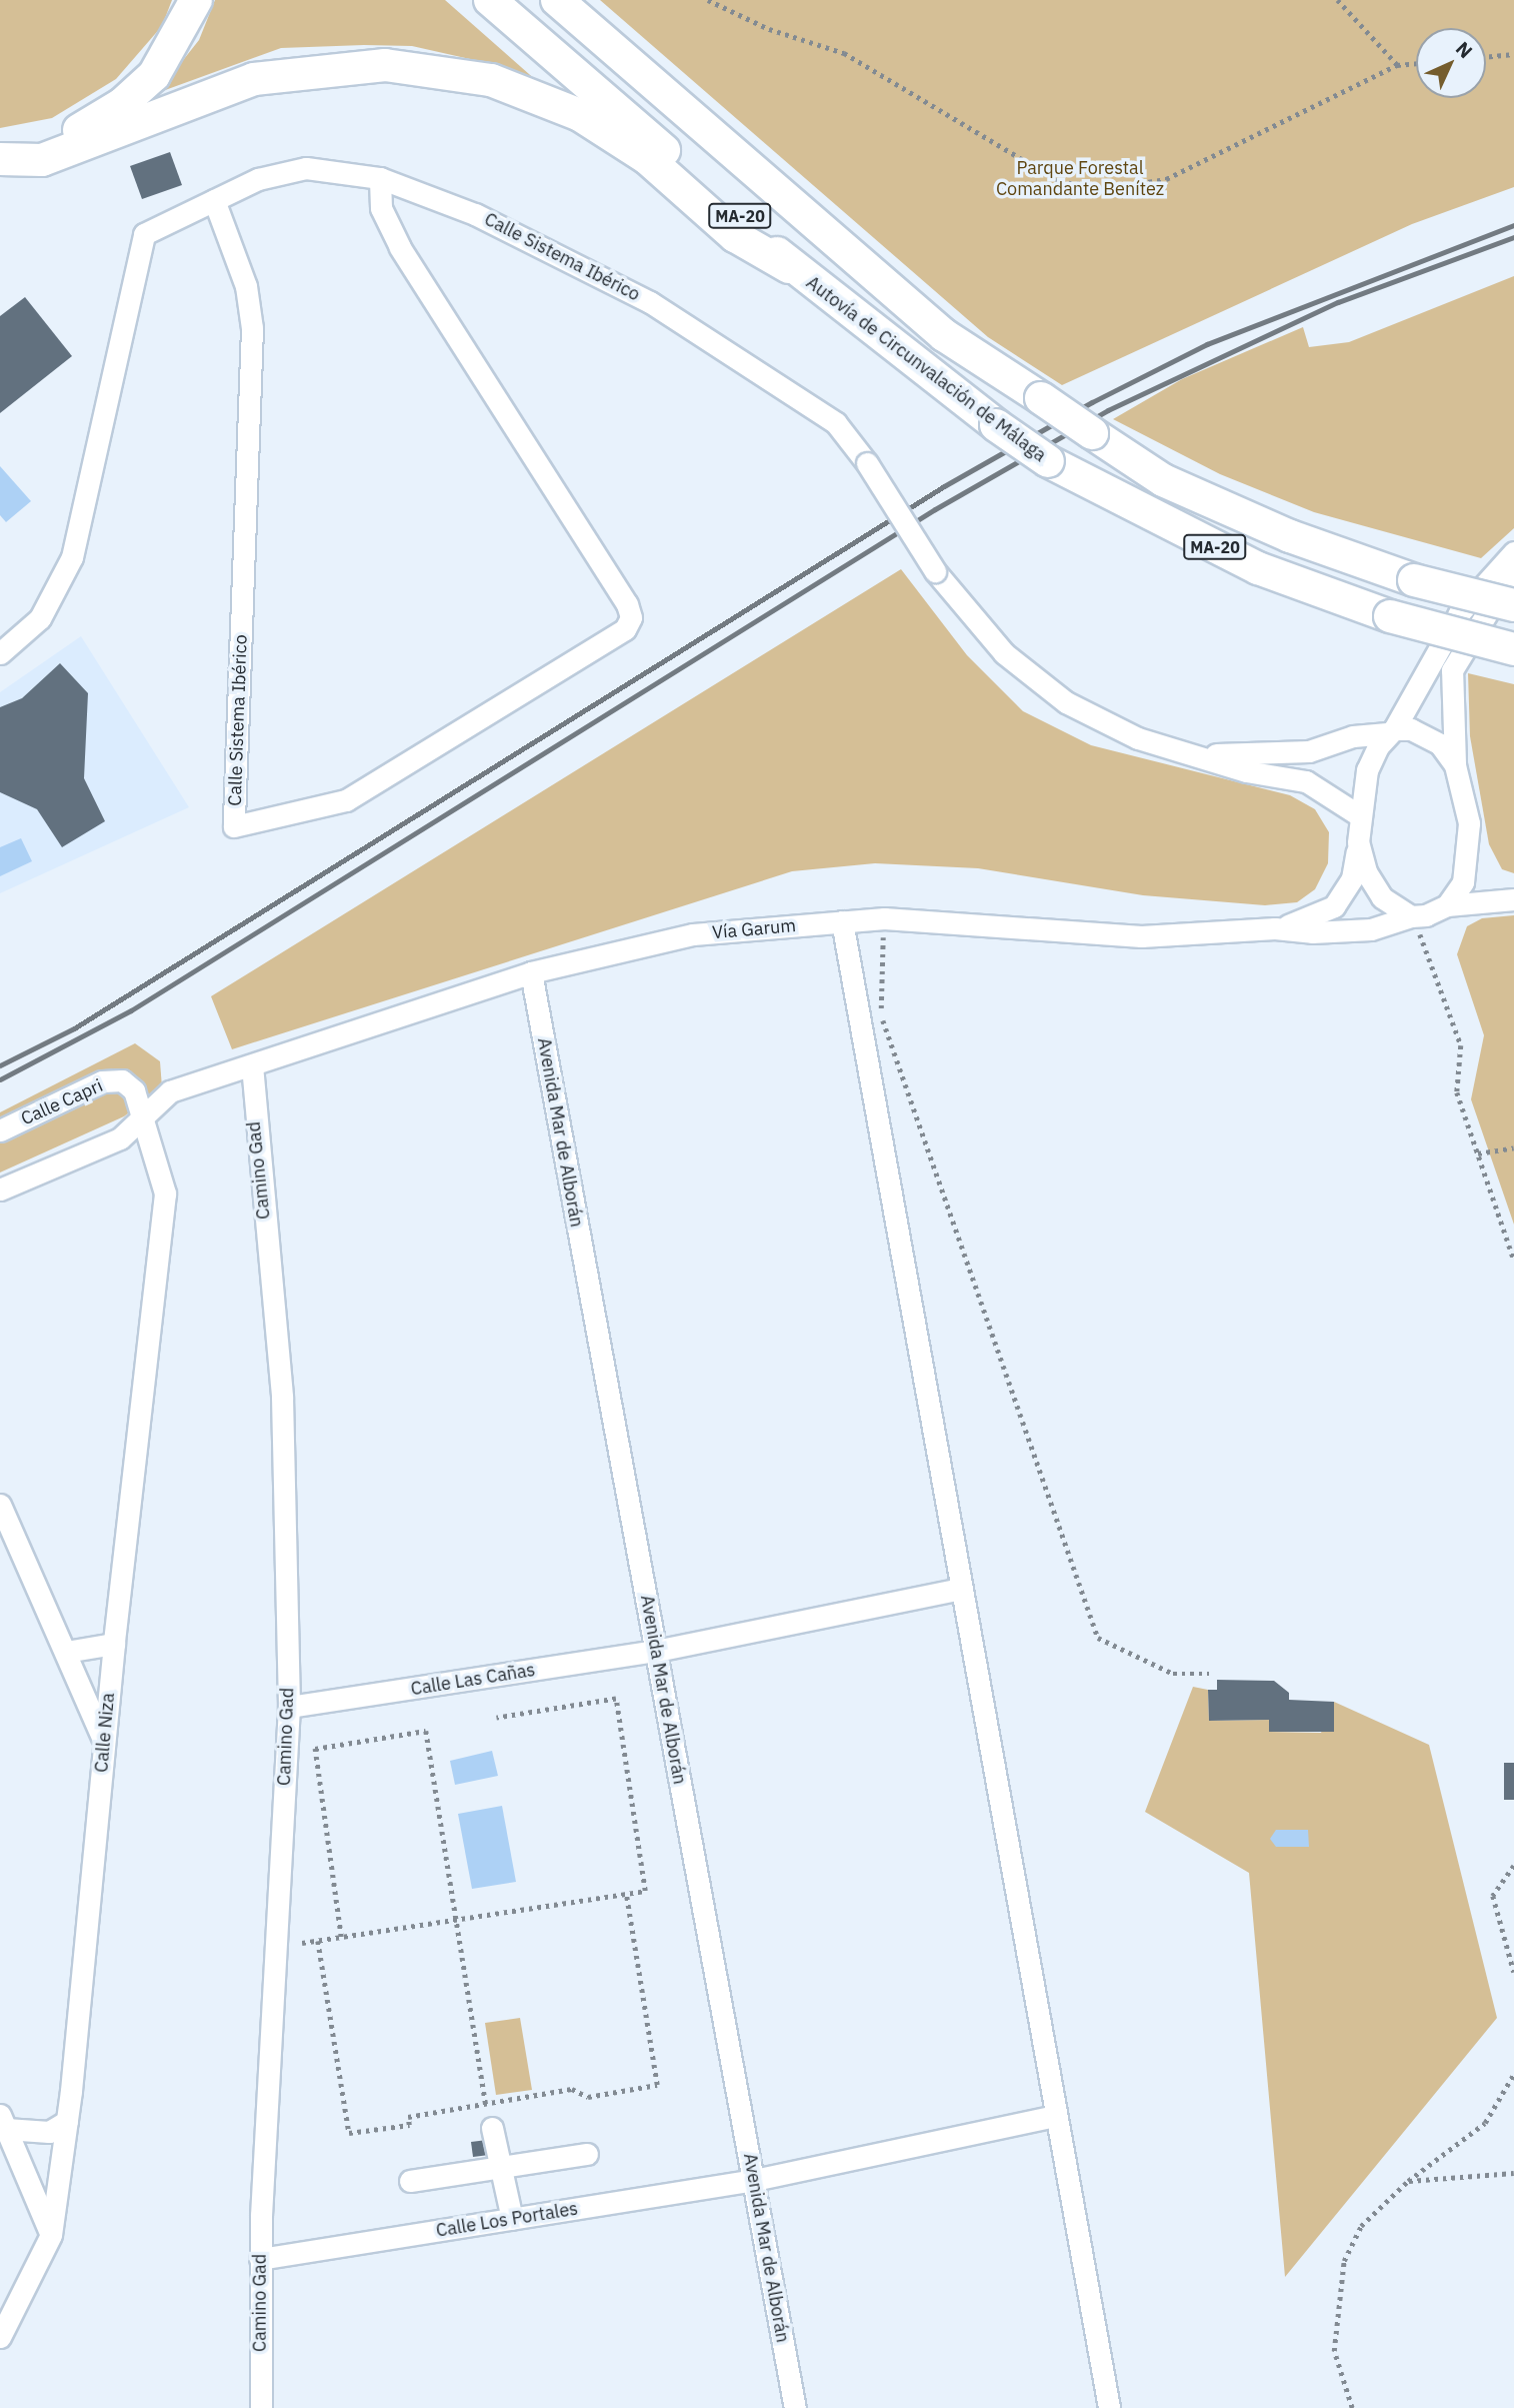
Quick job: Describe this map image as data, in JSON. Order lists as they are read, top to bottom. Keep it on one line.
{"streets":{"highway":["MA-20","Autovía de Circunvalación de Málaga"],"street":["Calle Sistema Ibérico","Vía Garum","Calle Capri","Avenida Mar de Alborán","Camino Gad","Calle Las Cañas","Calle Niza","Calle Los Portales"]},"crossings":[["Vía Garum","Avenida Mar de Alborán"],["Vía Garum","Camino Gad"],["Calle Capri","Calle Niza"],["Avenida Mar de Alborán","Calle Las Cañas"],["Avenida Mar de Alborán","Calle Los Portales"],["Camino Gad","Calle Las Cañas"],["Camino Gad","Calle Los Portales"]],"parks":["Parque Forestal Comandante Benítez"],"north":"top right"}
